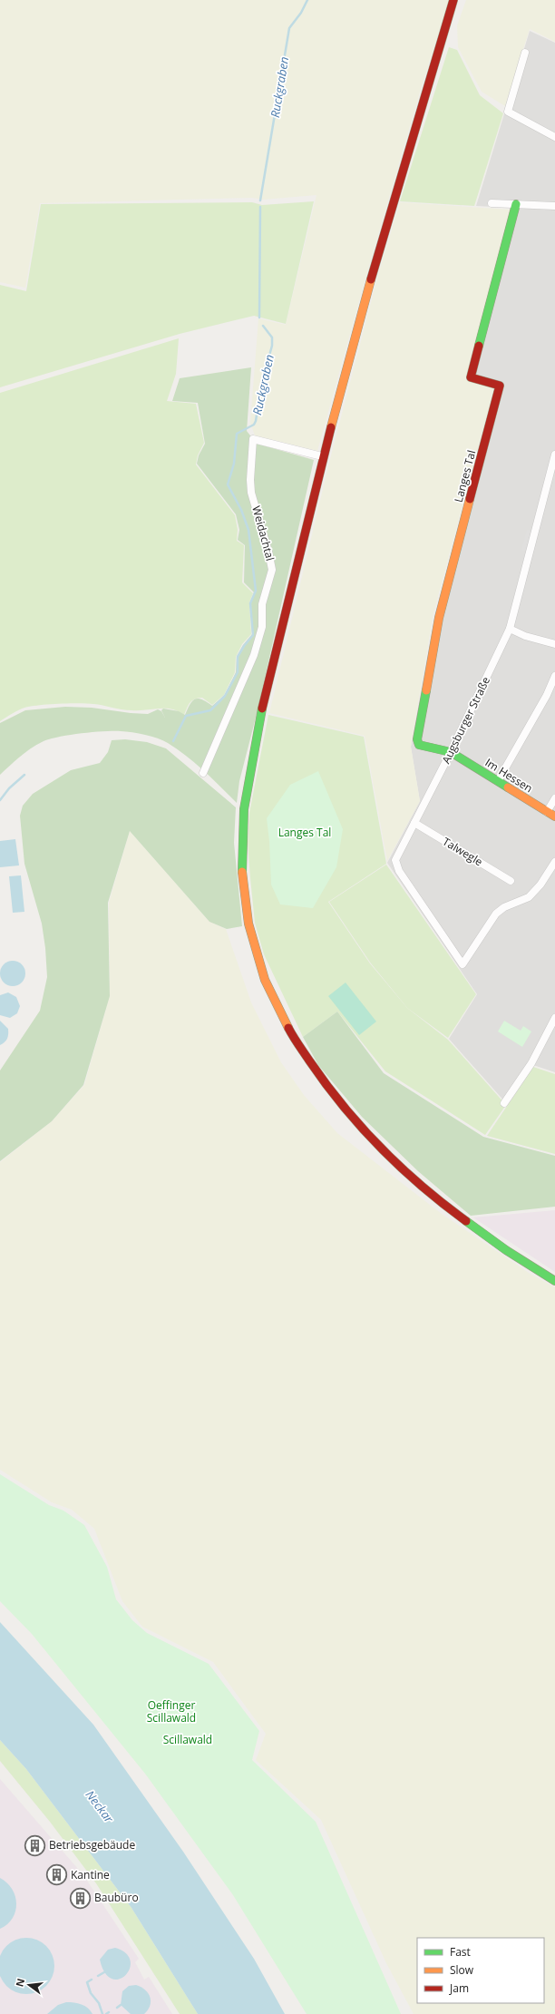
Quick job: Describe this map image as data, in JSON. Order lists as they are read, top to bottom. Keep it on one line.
{"streets":{"main road":["Langes Tal","Im Hessen"],"street":["Weidachtal","Augsburger Straße","Talwegle"]},"crossings":[["Langes Tal","Augsburger Straße"],["Langes Tal","Im Hessen"],["Augsburger Straße","Im Hessen"],["Augsburger Straße","Talwegle"]],"water":["Ruckgraben","Neckar"],"parks":["Langes Tal","Oeffinger Scillawald","Scillawald"],"places":{"building":["Betriebsgebäude","Kantine","Baubüro"]},"legend":["Fast","Slow","Jam"],"north":"left"}
